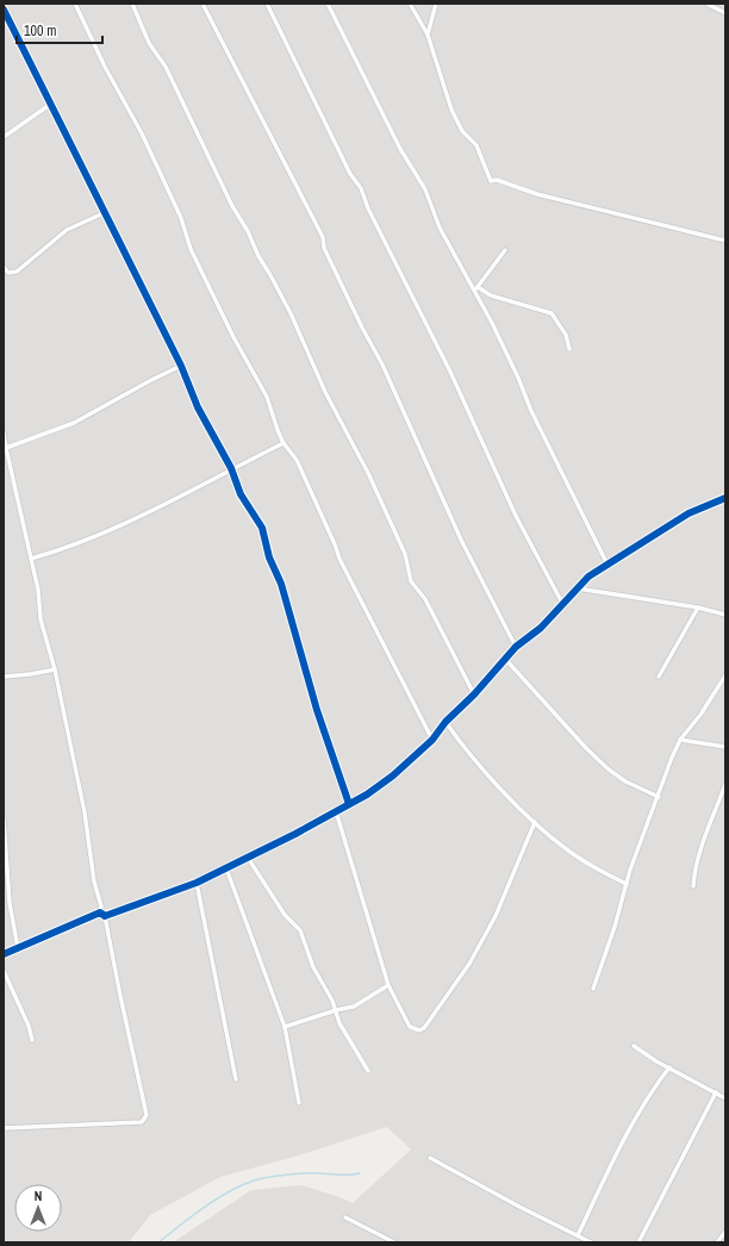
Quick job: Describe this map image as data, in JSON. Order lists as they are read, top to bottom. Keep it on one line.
{"scale_bar":"100 m","north":"top"}
